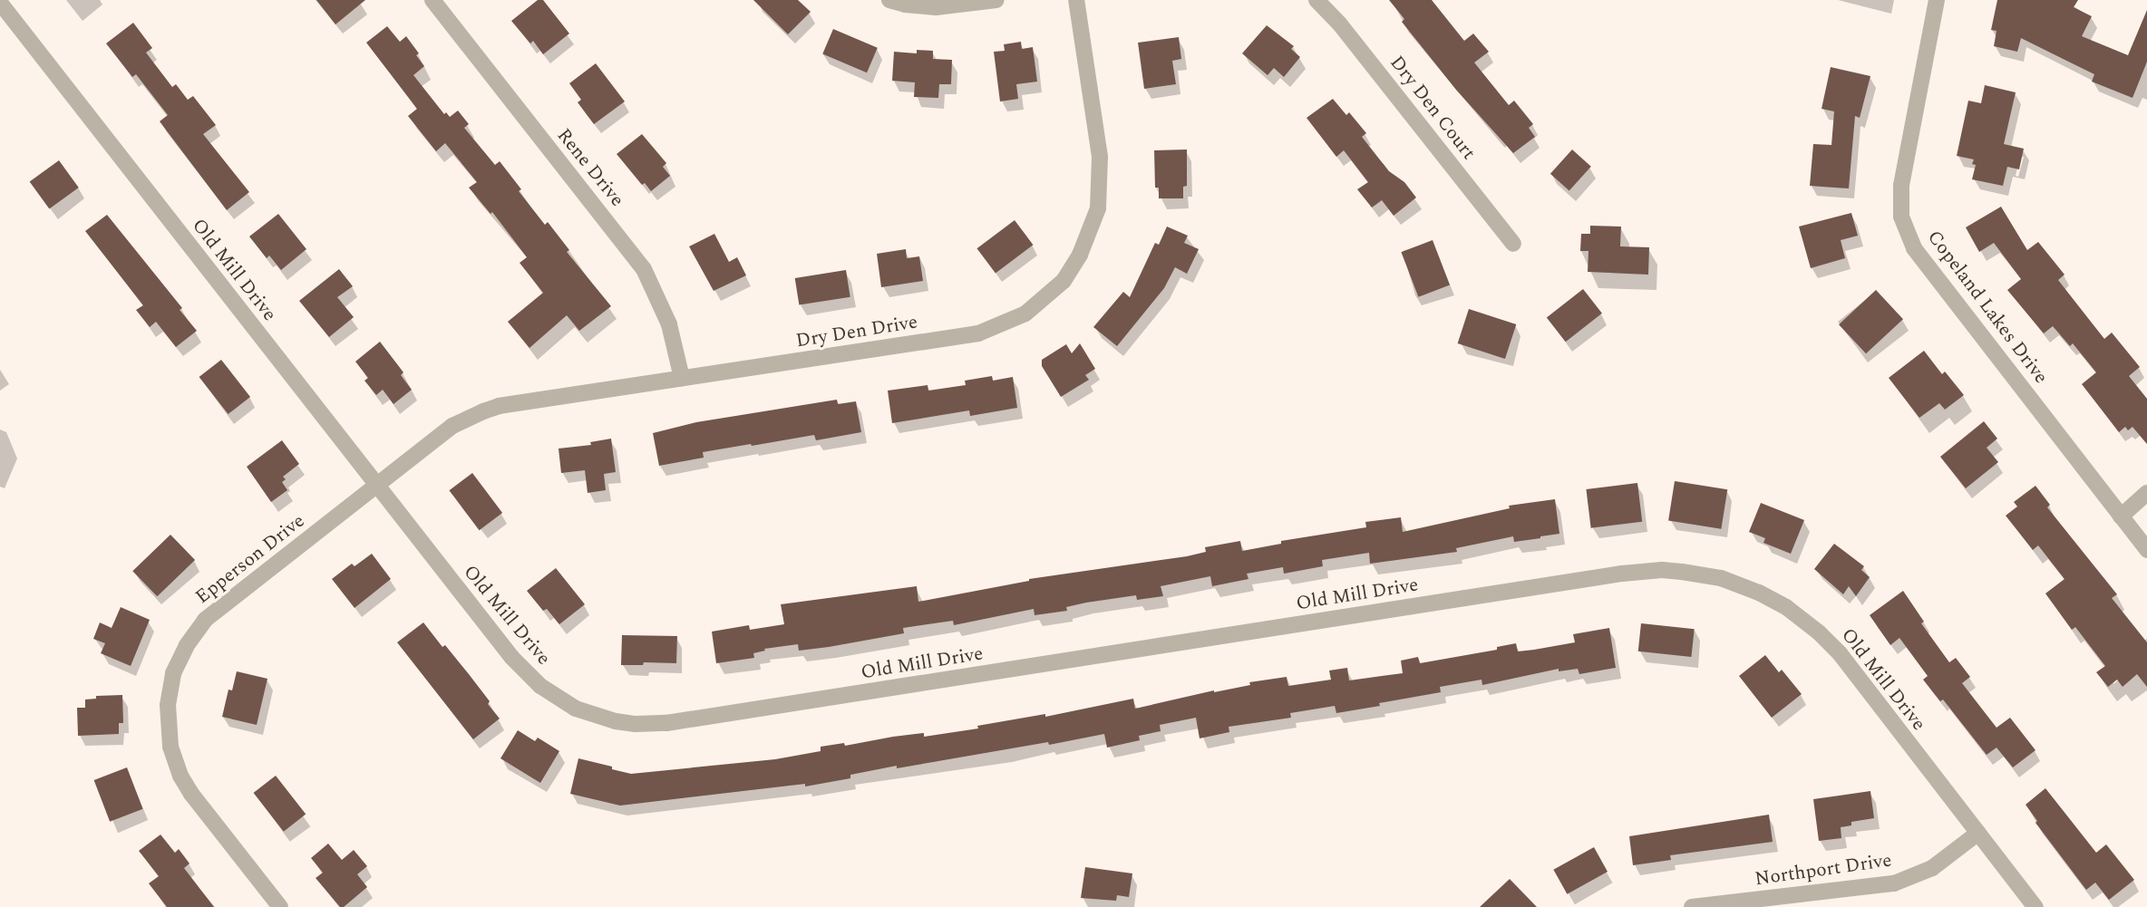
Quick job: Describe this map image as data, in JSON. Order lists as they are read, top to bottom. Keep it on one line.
{"streets":{"street":["Dry Den Court","Rene Drive","Old Mill Drive","Copeland Lakes Drive","Dry Den Drive","Epperson Drive","Northport Drive"]},"crossings":[["Rene Drive","Dry Den Drive"],["Old Mill Drive","Dry Den Drive"],["Old Mill Drive","Epperson Drive"],["Old Mill Drive","Northport Drive"],["Dry Den Drive","Epperson Drive"]]}
